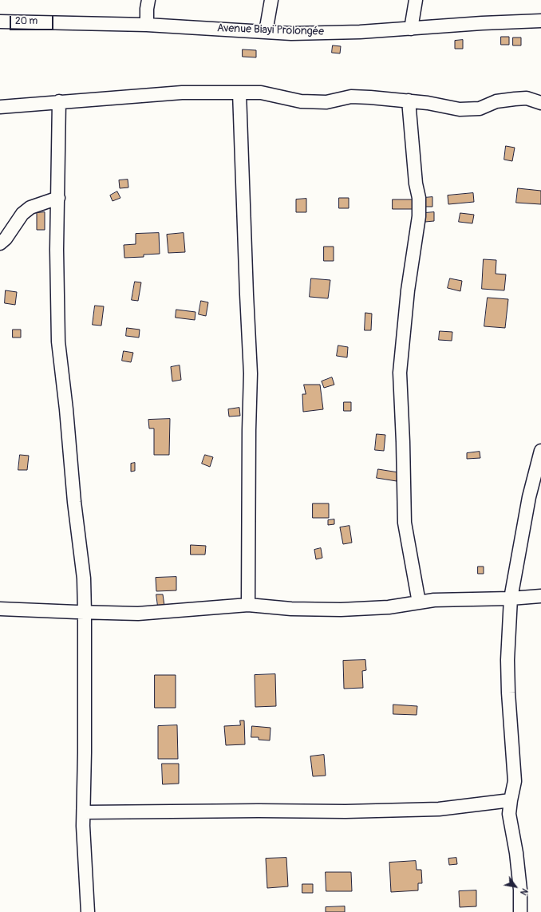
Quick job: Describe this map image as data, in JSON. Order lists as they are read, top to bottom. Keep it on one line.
{"streets":{"street":["Avenue Biayi Prolongée"]},"scale_bar":"20 m","north":"bottom right"}
